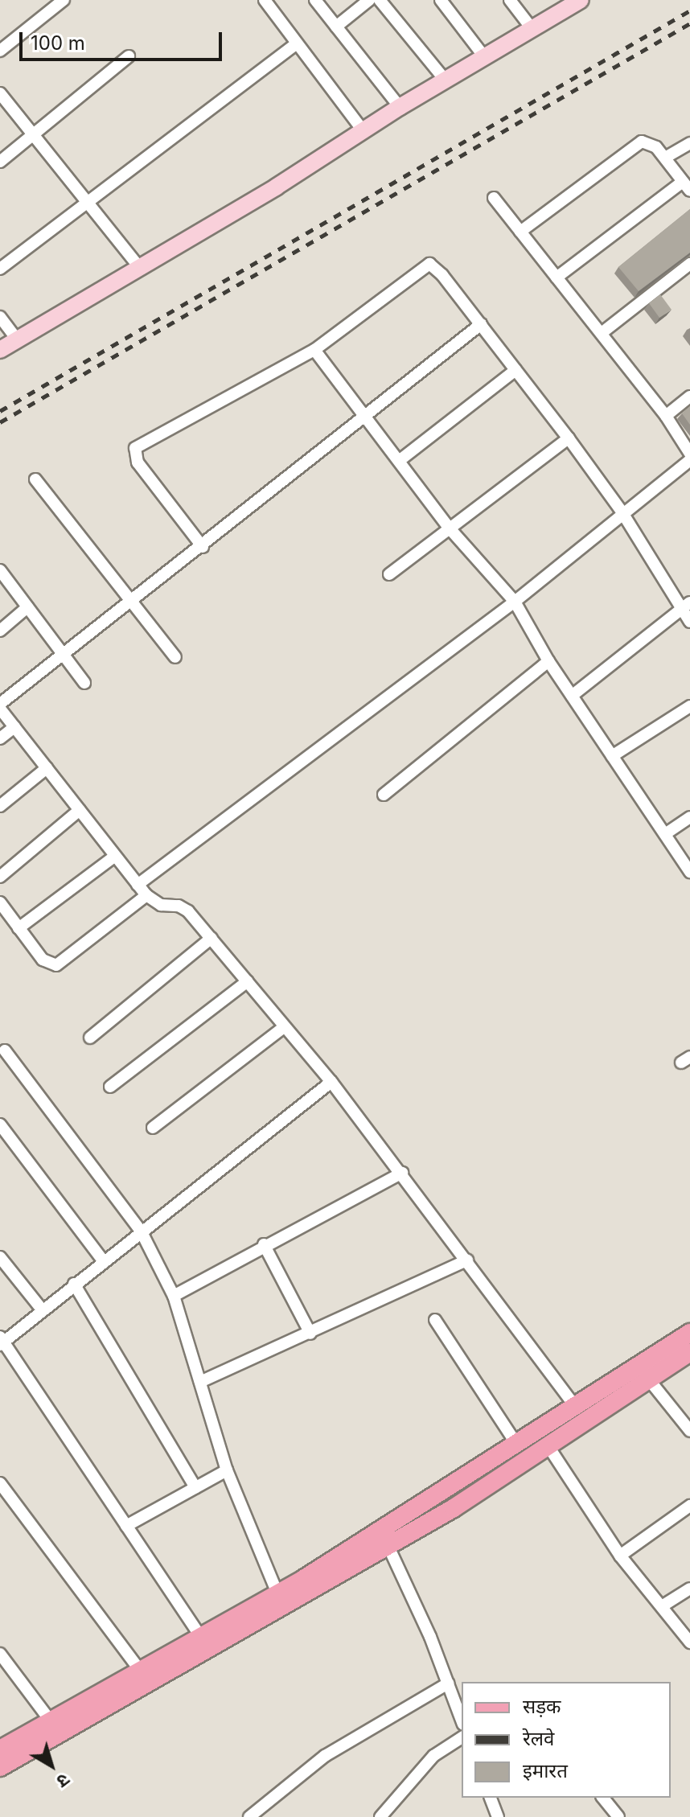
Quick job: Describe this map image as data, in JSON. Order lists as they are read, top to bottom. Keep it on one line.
{"legend":["सड़क","रेलवे","इमारत"],"scale_bar":"100 m","north":"bottom right"}
